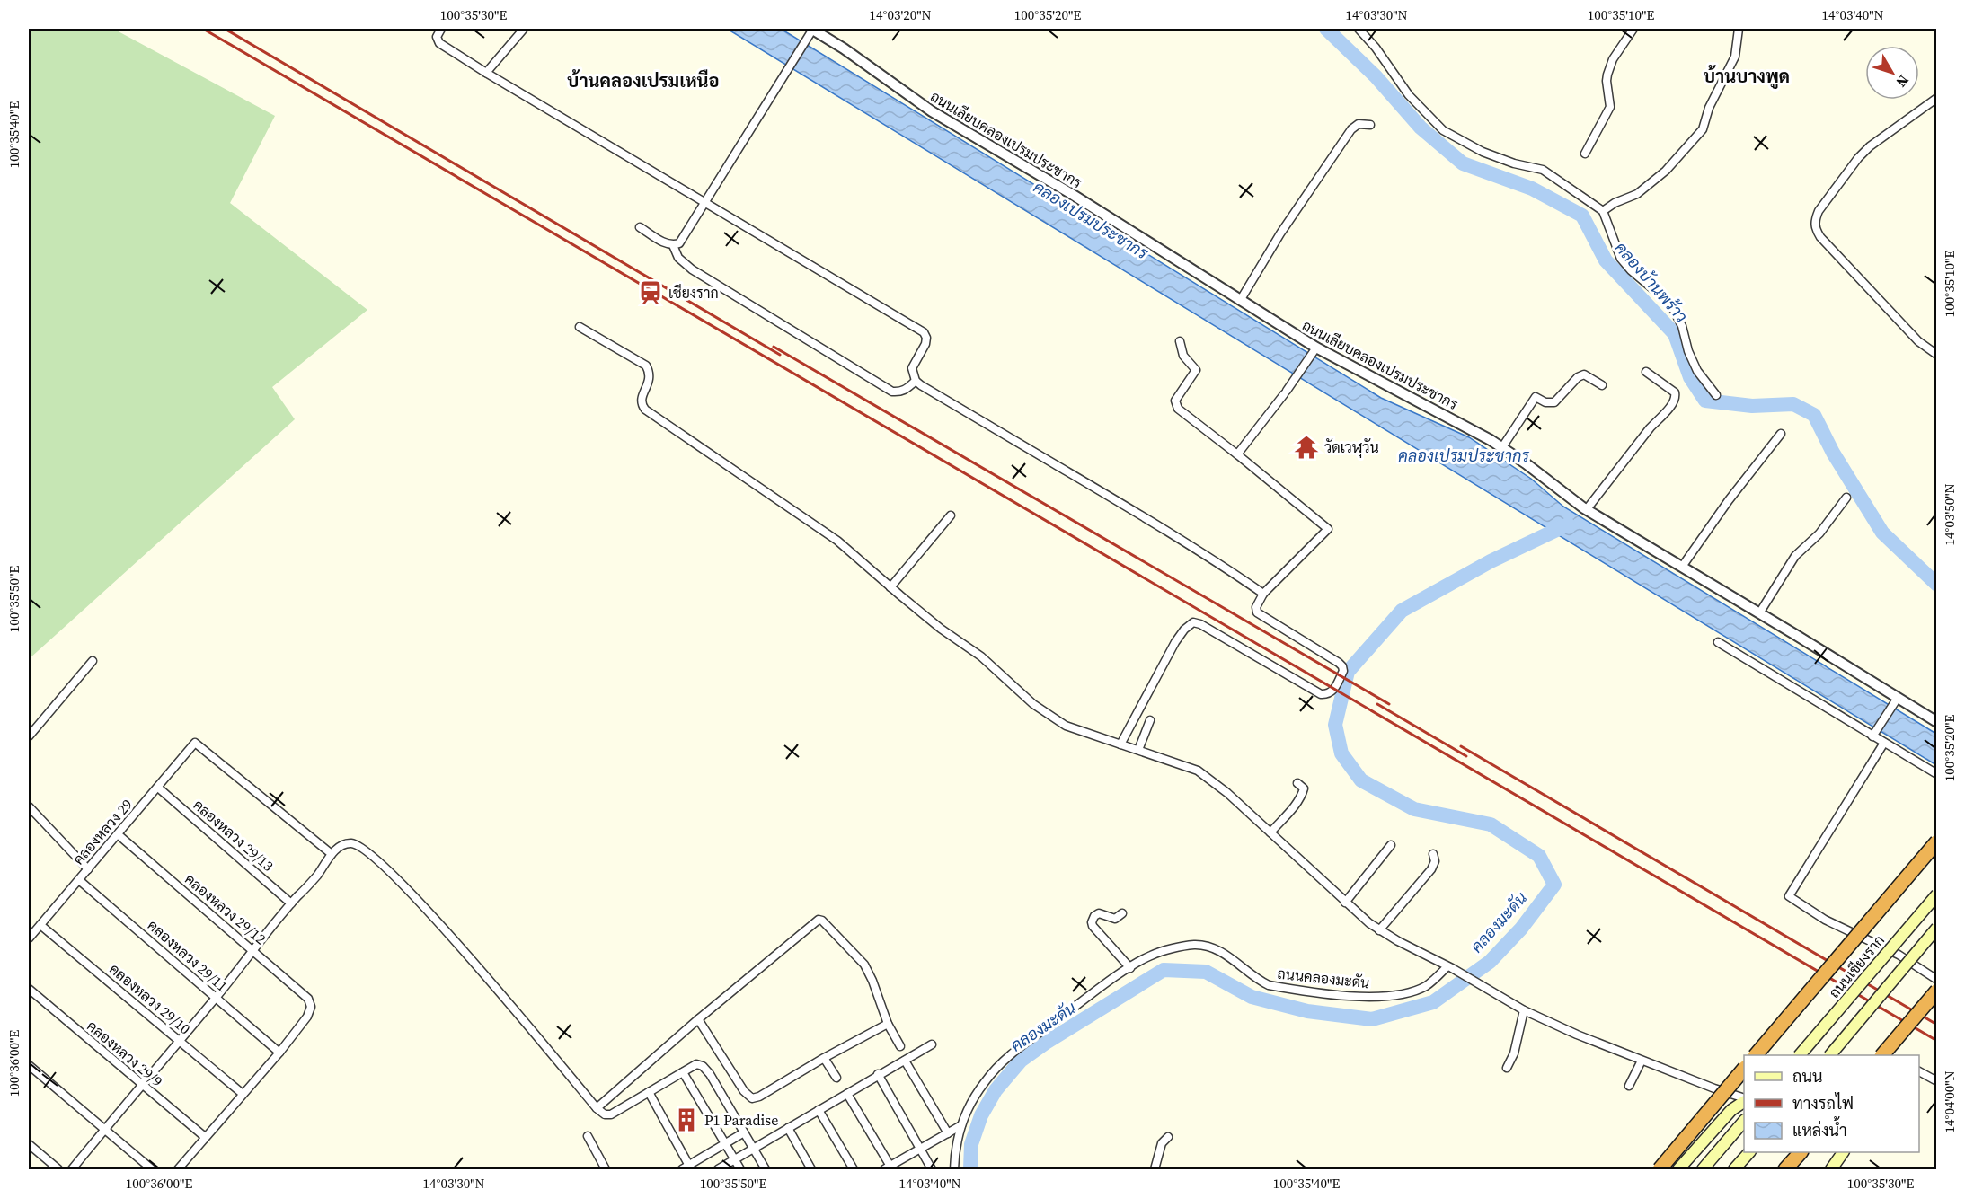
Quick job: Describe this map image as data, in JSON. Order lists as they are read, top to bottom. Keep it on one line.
{"streets":{"main road":["ถนนเชียงราก"],"street":["ถนนเลียบคลองเปรมประชากร","คลองหลวง 29","คลองหลวง 29/13","คลองหลวง 29/12","คลองหลวง 29/11","ถนนคลองมะดัน","คลองหลวง 29/10","คลองหลวง 29/9"]},"crossings":[["คลองหลวง 29","คลองหลวง 29/13"],["คลองหลวง 29","คลองหลวง 29/12"],["คลองหลวง 29","คลองหลวง 29/11"],["คลองหลวง 29","คลองหลวง 29/10"],["คลองหลวง 29/12","คลองหลวง 29/11"]],"districts":["บ้านบางพูด","บ้านคลองเปรมเหนือ"],"water":["คลองเปรมประชากร","คลองบ้านพร้าว","คลองมะดัน"],"places":{"station":["เชียงราก"],"temple":["วัดเวฬุวัน"],"building":["P1 Paradise"]},"legend":["ถนน","ทางรถไฟ","แหล่งน้ำ"],"north":"bottom right","coordinates":["100°35'30\"E","14°03'20\"N","100°35'20\"E","14°03'30\"N","100°35'10\"E","14°03'40\"N","100°35'40\"E","14°03'50\"N","100°35'50\"E","100°36'00\"E","14°04'00\"N"]}
